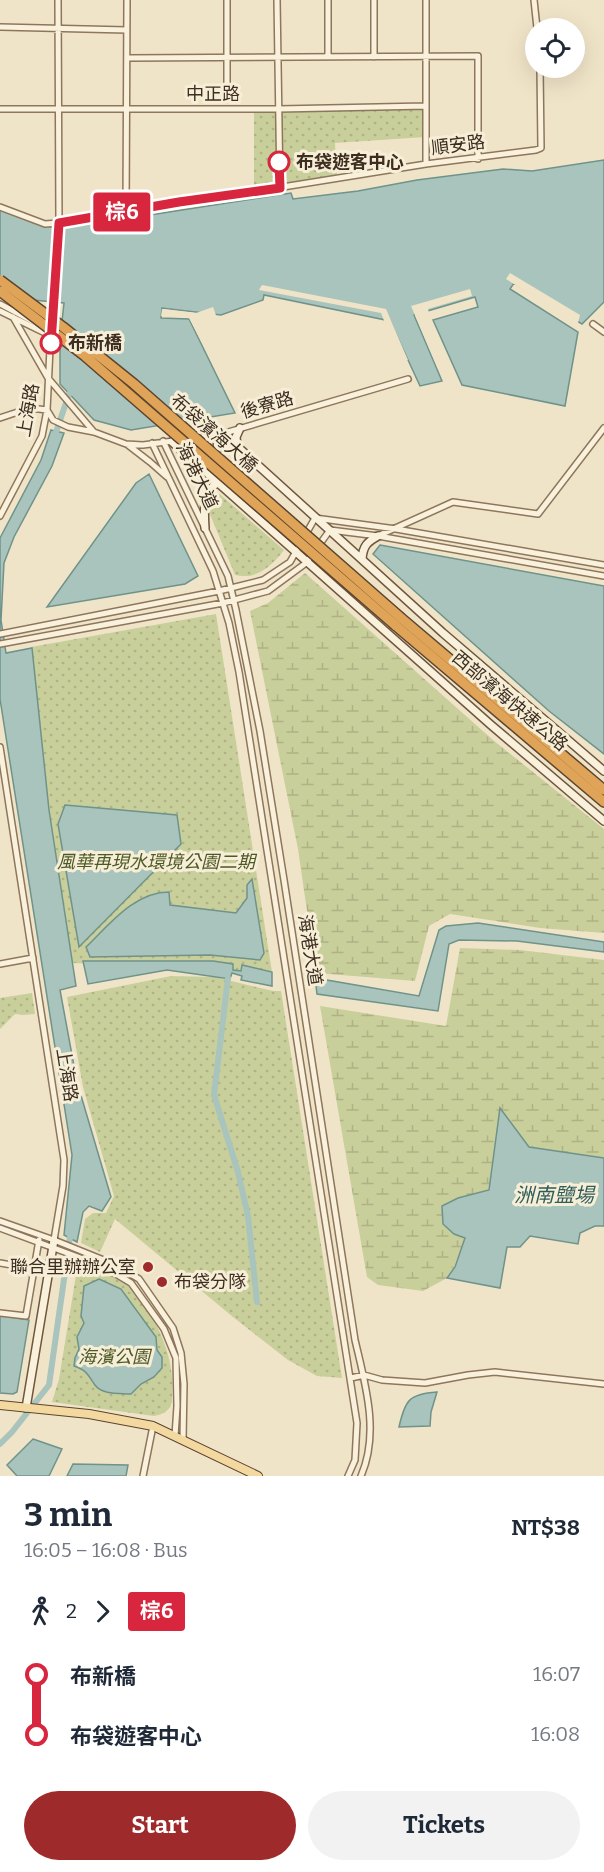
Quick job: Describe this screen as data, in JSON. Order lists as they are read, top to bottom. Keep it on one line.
{"streets":{"highway":["布袋濱海大橋","西部濱海快速公路"],"street":["中正路","順安路","後寮路","上海路","海港大道"]},"crossings":[["順安路","上海路"],["後寮路","上海路"],["後寮路","海港大道"],["布袋濱海大橋","西部濱海快速公路"]],"water":["洲南鹽場"],"parks":["風華再現水環境公園二期","海濱公園"],"places":["布袋遊客中心","布新橋","聯合里辦辦公室","布袋分隊"],"lines":["bus line 棕6"],"page":{"on_map":"棕6","heading":["3 min","16:05 – 16:08 · Bus","NT$38"],"legs":["2","棕6"],"list":[{"name":"布新橋","value":"16:07"},{"name":"布袋遊客中心","value":"16:08"}],"buttons":["Start","Tickets"]}}
